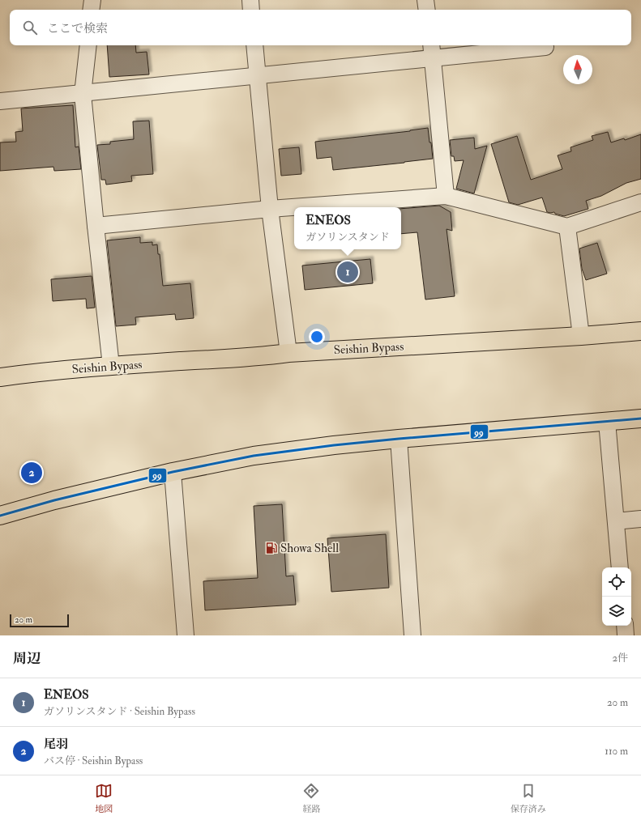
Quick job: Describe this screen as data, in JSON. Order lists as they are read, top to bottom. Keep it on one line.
{"streets":{"highway":["Seishin Bypass"]},"places":{"fuel station":["Showa Shell"]},"lines":["transit line 99"],"scale_bar":"20 m","north":"top","page":{"search":"ここで検索","popup":["ENEOS","ガソリンスタンド"],"pins":["1","2"],"scale":"20 m","heading":["周辺","2件"],"list":[{"mark":"1","name":"ENEOS","note":"ガソリンスタンド · Seishin Bypass","value":"20 m"},{"mark":"2","name":"尾羽","note":"バス停 · Seishin Bypass","value":"110 m"}],"nav":["地図","経路","保存済み"]}}
